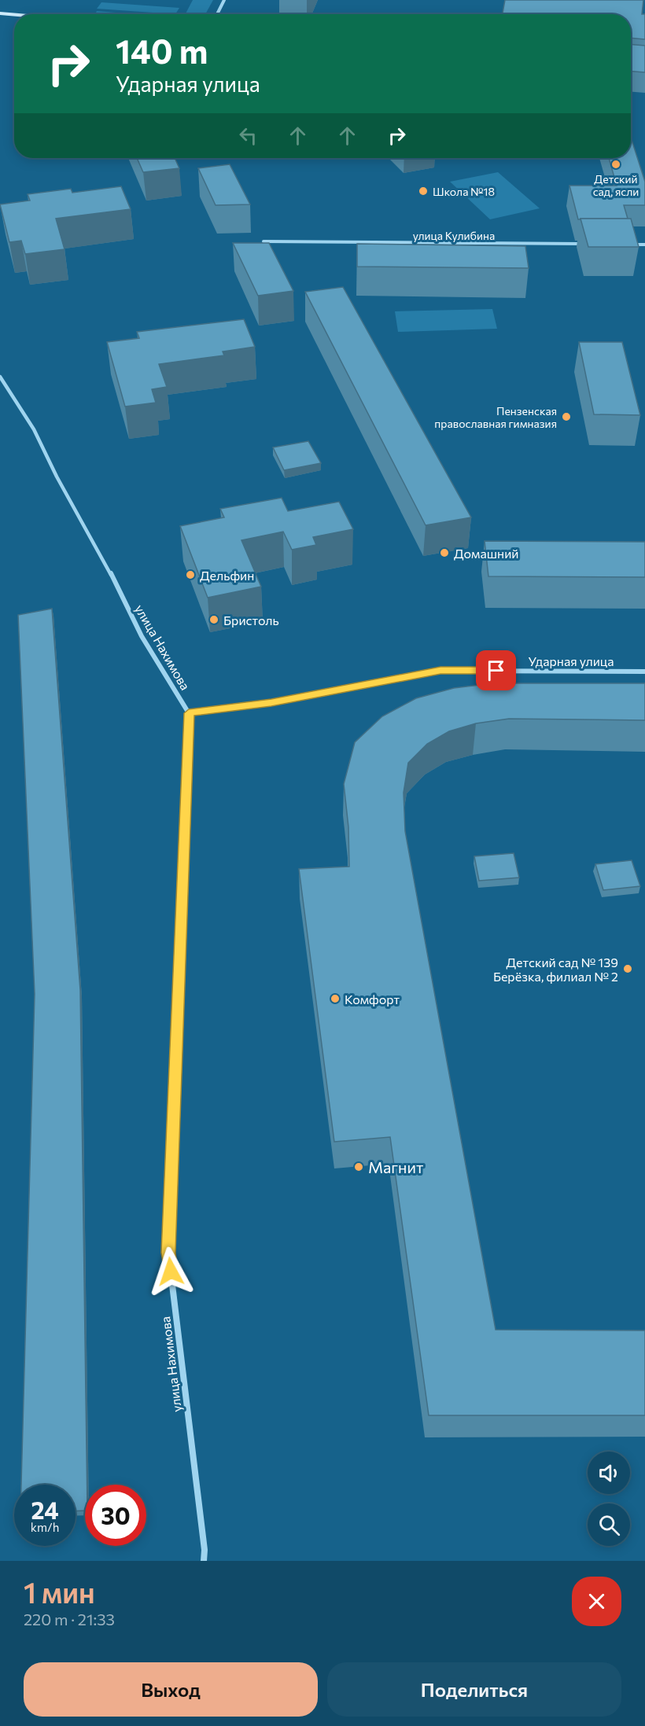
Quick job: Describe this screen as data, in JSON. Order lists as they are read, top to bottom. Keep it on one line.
{"streets":{"street":["улица Кулибина","улица Нахимова","Ударная улица"]},"crossings":[["улица Нахимова","Ударная улица"]],"places":["Детский сад, ясли","Школа №18","Пензенская православная гимназия","Домашний","Дельфин","Бристоль","Детский сад № 139 Берёзка, филиал № 2","Комфорт","Магнит"],"page":{"turn":["140 m","Ударная улица"],"speed":"24 km/h","limit":"30","heading":["1 мин","220 m · 21:33"],"buttons":["Выход","Поделиться"]}}
